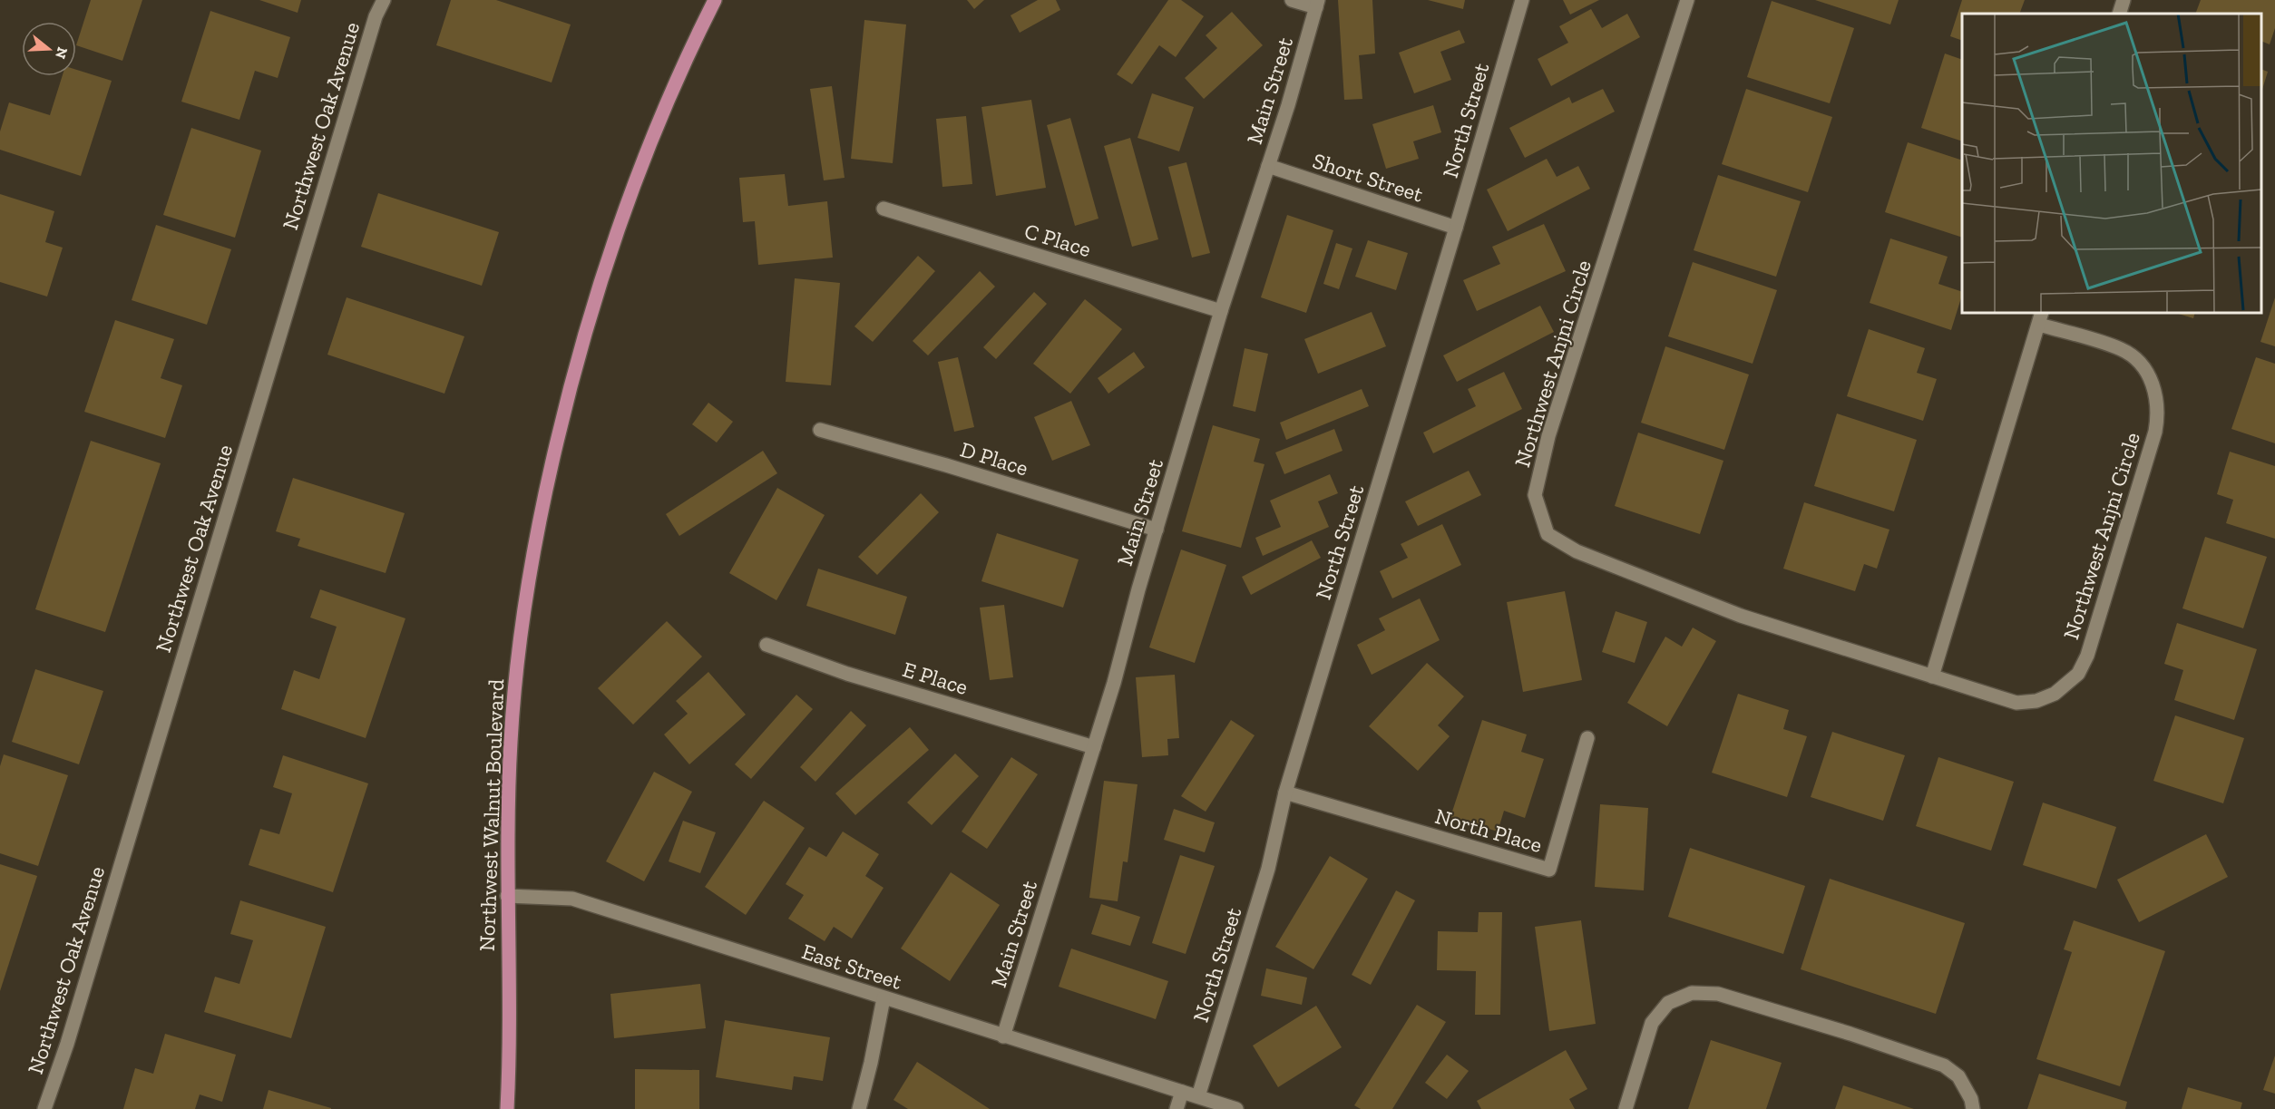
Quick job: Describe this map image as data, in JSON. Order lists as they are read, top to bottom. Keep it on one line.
{"streets":{"main road":["Northwest Walnut Boulevard"],"street":["Main Street","North Street","Northwest Oak Avenue","Short Street","C Place","Northwest Anjni Circle","D Place","E Place","North Place","East Street"]},"crossings":[["Main Street","Short Street"],["Main Street","C Place"],["Main Street","D Place"],["Main Street","E Place"],["Main Street","East Street"],["North Street","Short Street"],["North Street","North Place"],["Northwest Walnut Boulevard","East Street"]],"north":"right"}
